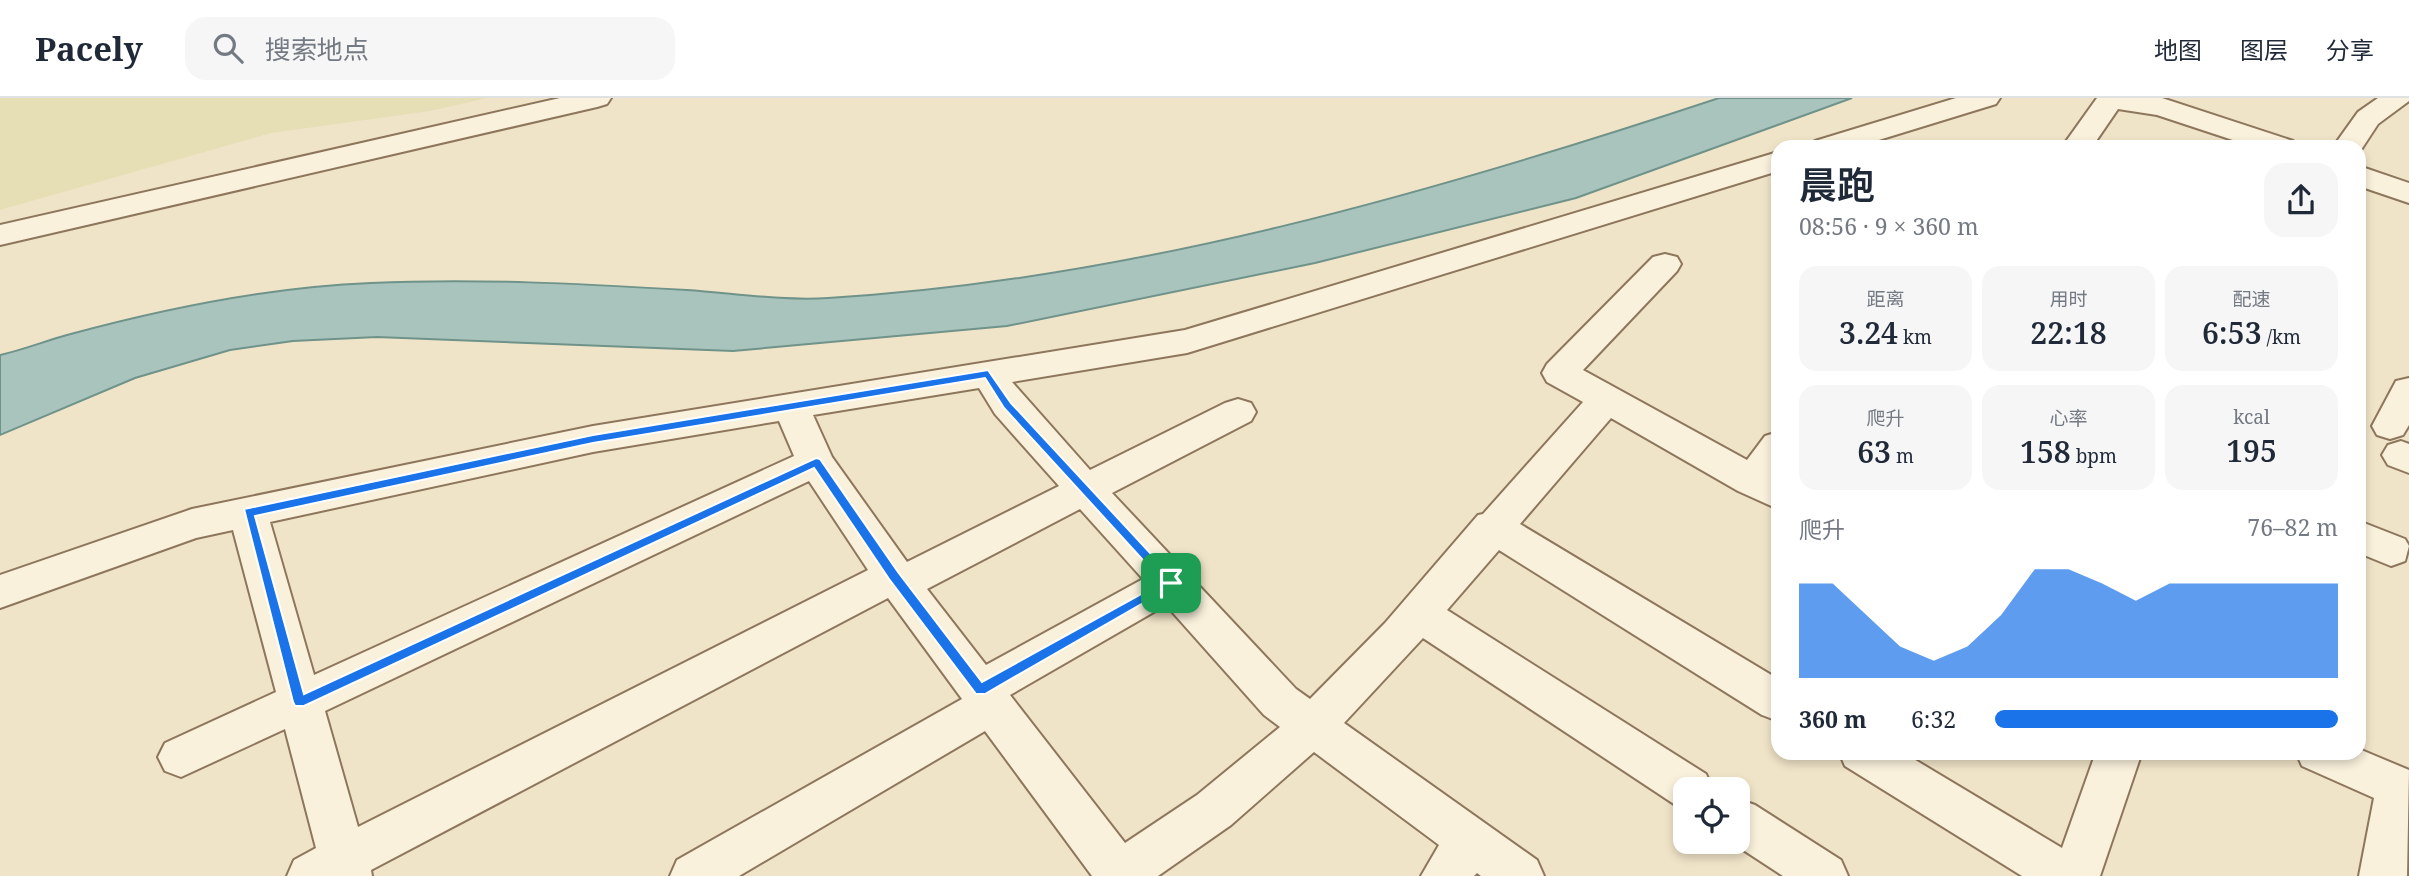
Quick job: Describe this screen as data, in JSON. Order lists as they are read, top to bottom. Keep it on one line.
{"page":{"header":"Pacely","search":"搜索地点","nav":["地图","图层","分享"],"heading":["晨跑","08:56 · 9 × 360 m"],"stats":[["距离","3.24 km"],["用时","22:18"],["配速","6:53 /km"],["爬升","63 m"],["心率","158 bpm"],["kcal","195"]],"chart":["爬升","76–82 m"],"list":[{"name":"360 m","note":"6:32"}]}}
